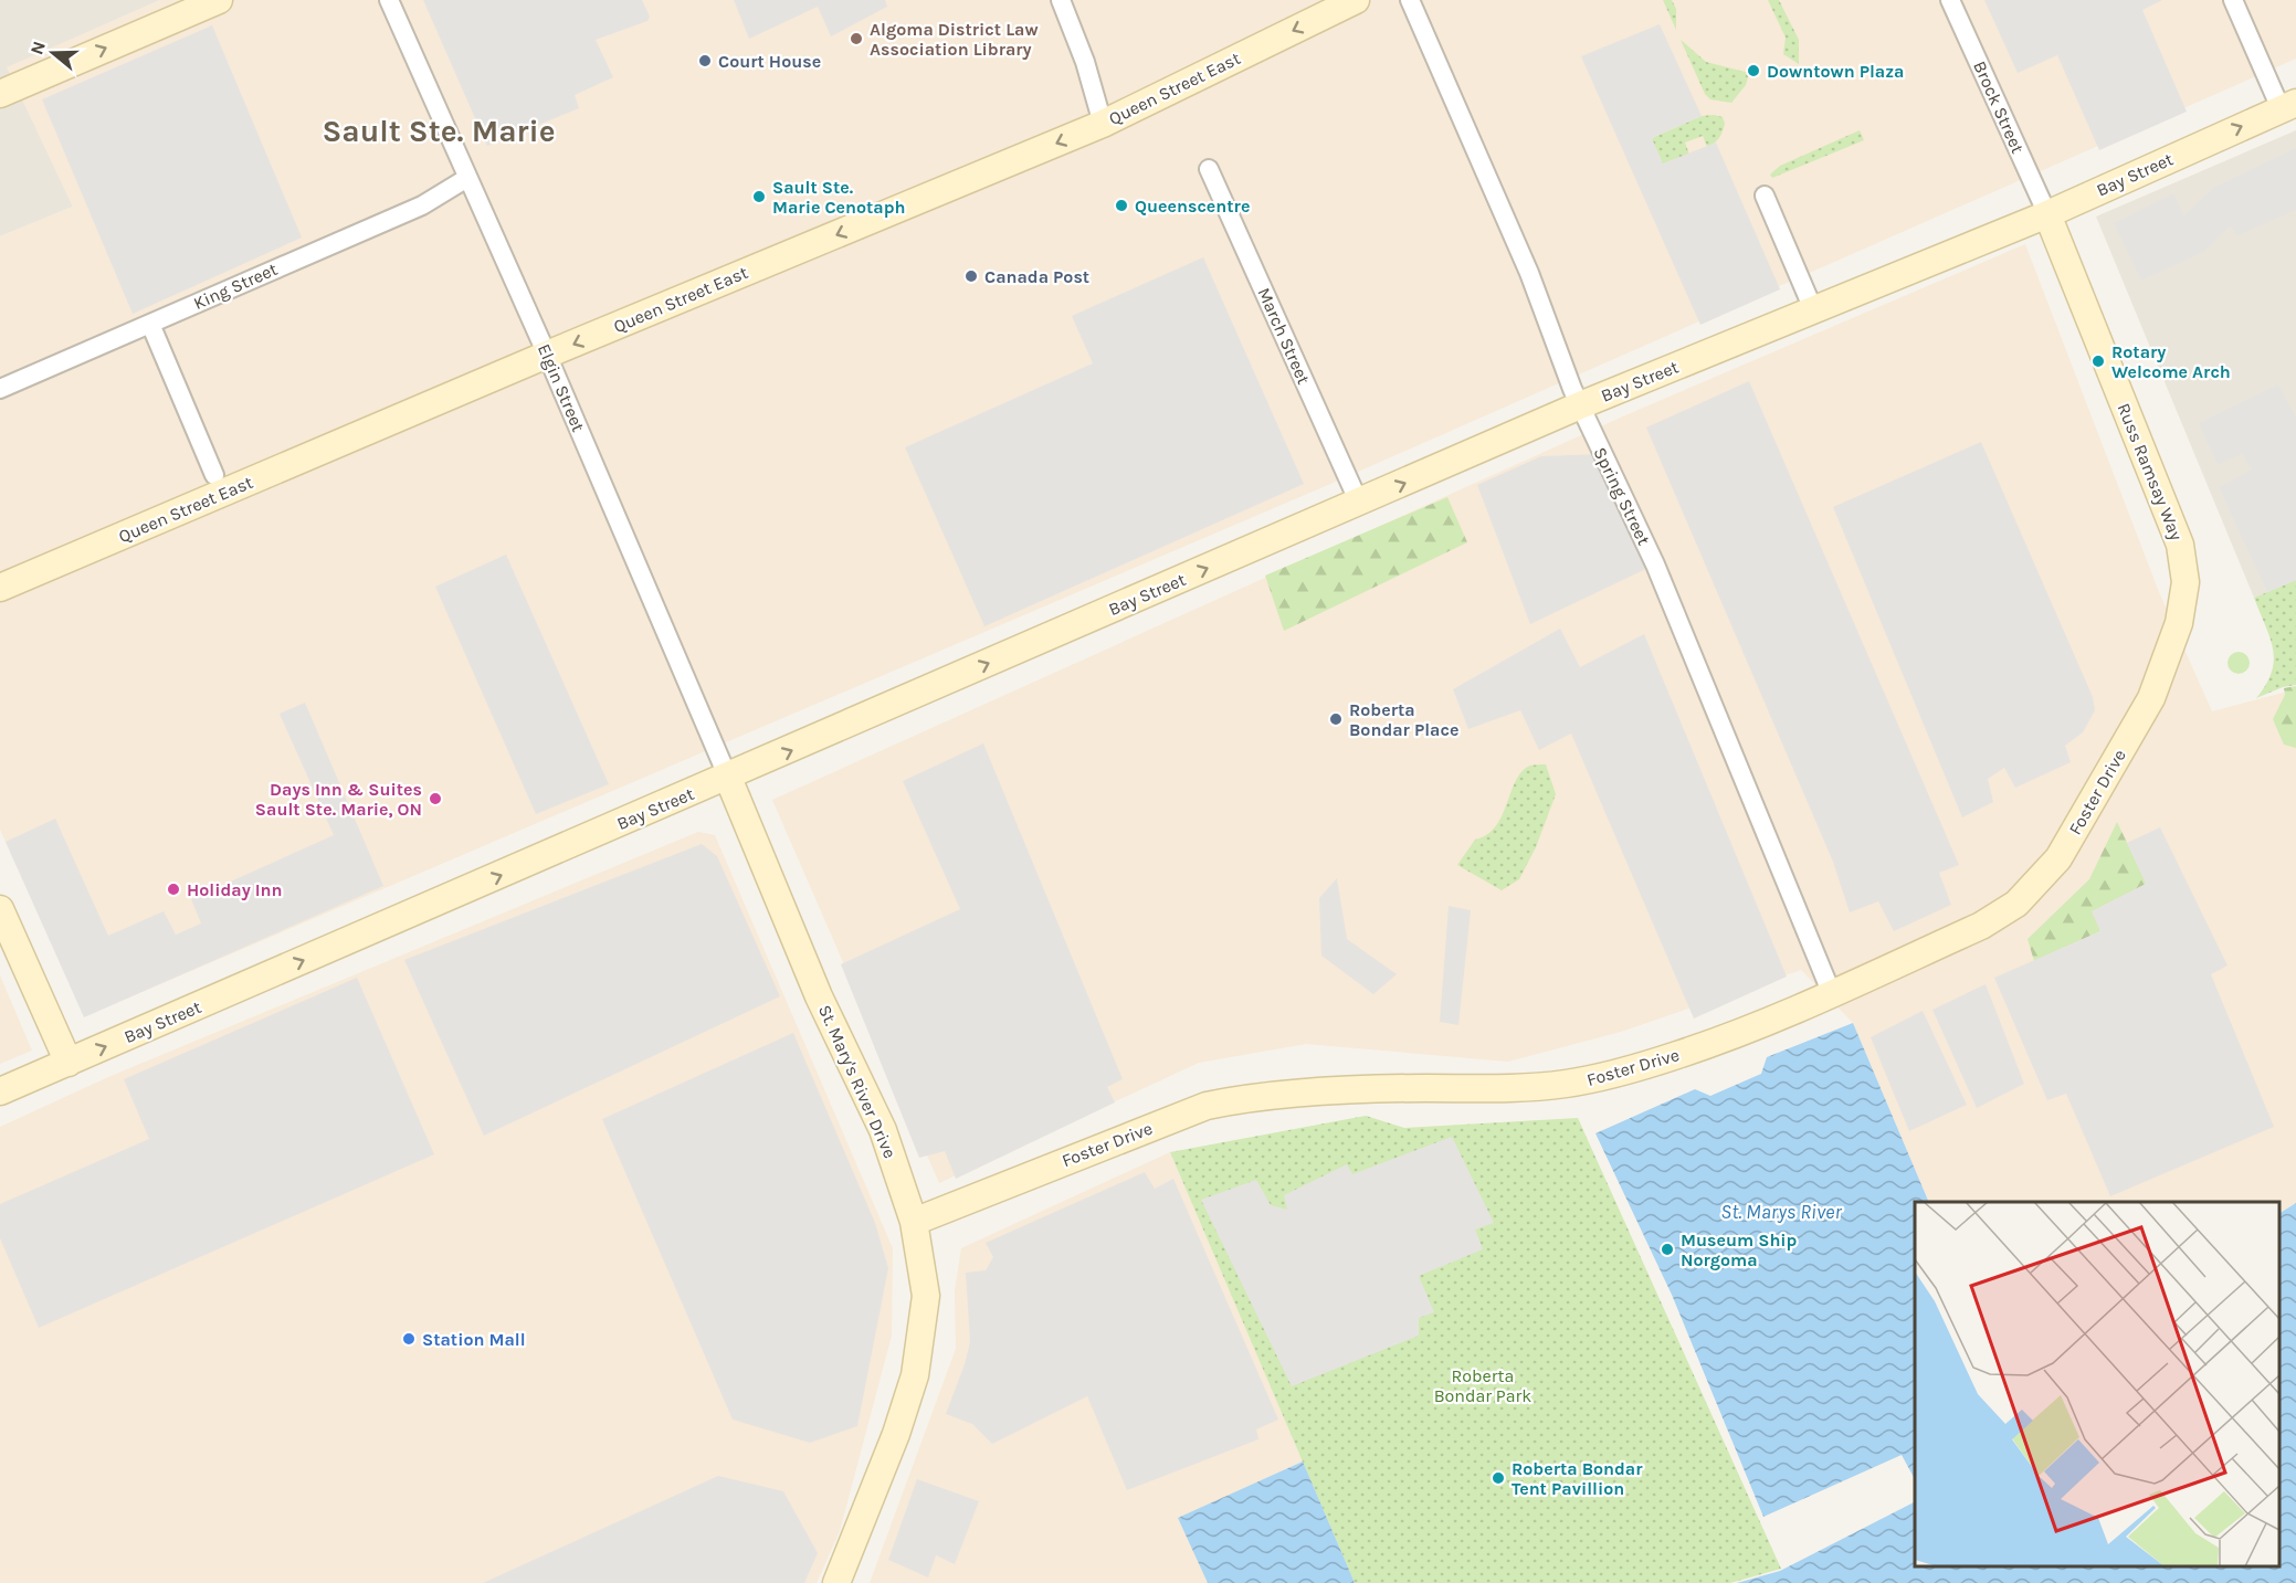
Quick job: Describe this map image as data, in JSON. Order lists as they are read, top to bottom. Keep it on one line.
{"streets":{"main road":["Queen Street East","Bay Street","Russ Ramsay Way","Foster Drive","St. Mary's River Drive"],"street":["Brock Street","King Street","March Street","Elgin Street","Spring Street"]},"crossings":[["Queen Street East","Elgin Street"],["Brock Street","Bay Street"],["Brock Street","Russ Ramsay Way"],["Bay Street","March Street"],["Bay Street","Elgin Street"],["Bay Street","Russ Ramsay Way"],["Bay Street","Spring Street"],["Bay Street","St. Mary's River Drive"],["King Street","Elgin Street"],["Elgin Street","St. Mary's River Drive"],["Russ Ramsay Way","Foster Drive"],["Spring Street","Foster Drive"],["Foster Drive","St. Mary's River Drive"]],"one_way":["Queen Street East","Bay Street"],"districts":["Sault Ste. Marie"],"water":["St. Marys River"],"parks":["Roberta Bondar Park"],"places":["Algoma District Law Association Library","Court House","Downtown Plaza","Sault Ste. Marie Cenotaph","Queenscentre","Canada Post","Rotary Welcome Arch","Roberta Bondar Place","Days Inn & Suites Sault Ste. Marie, ON","Holiday Inn","Museum Ship Norgoma","Station Mall","Roberta Bondar Tent Pavillion"],"north":"left"}
